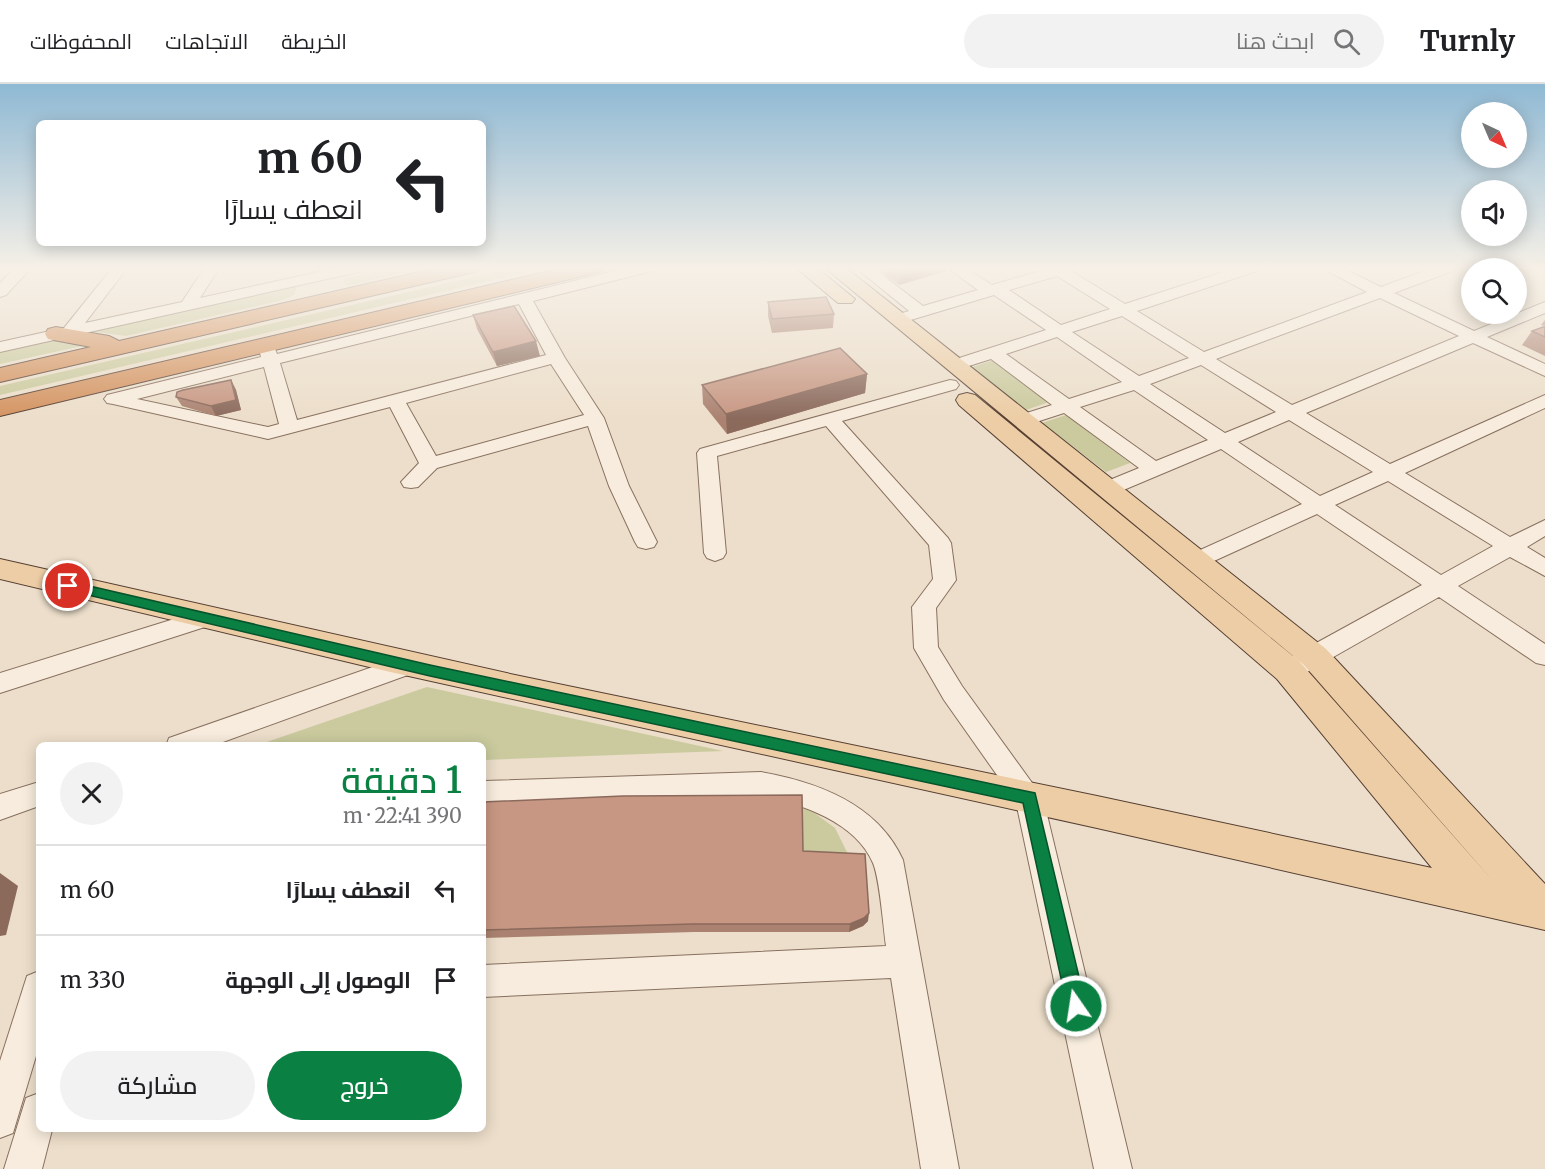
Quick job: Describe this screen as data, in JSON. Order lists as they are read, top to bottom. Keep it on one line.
{"north":"bottom right","page":{"header":"Turnly","search":"ابحث هنا","nav":["الخريطة","الاتجاهات","المحفوظات"],"turn":["60 m","انعطف يسارًا"],"heading":["1 دقيقة","390 m · 22:41"],"list":[{"name":"انعطف يسارًا","value":"60 m"},{"name":"الوصول إلى الوجهة","value":"330 m"}],"buttons":["خروج","مشاركة"]}}
